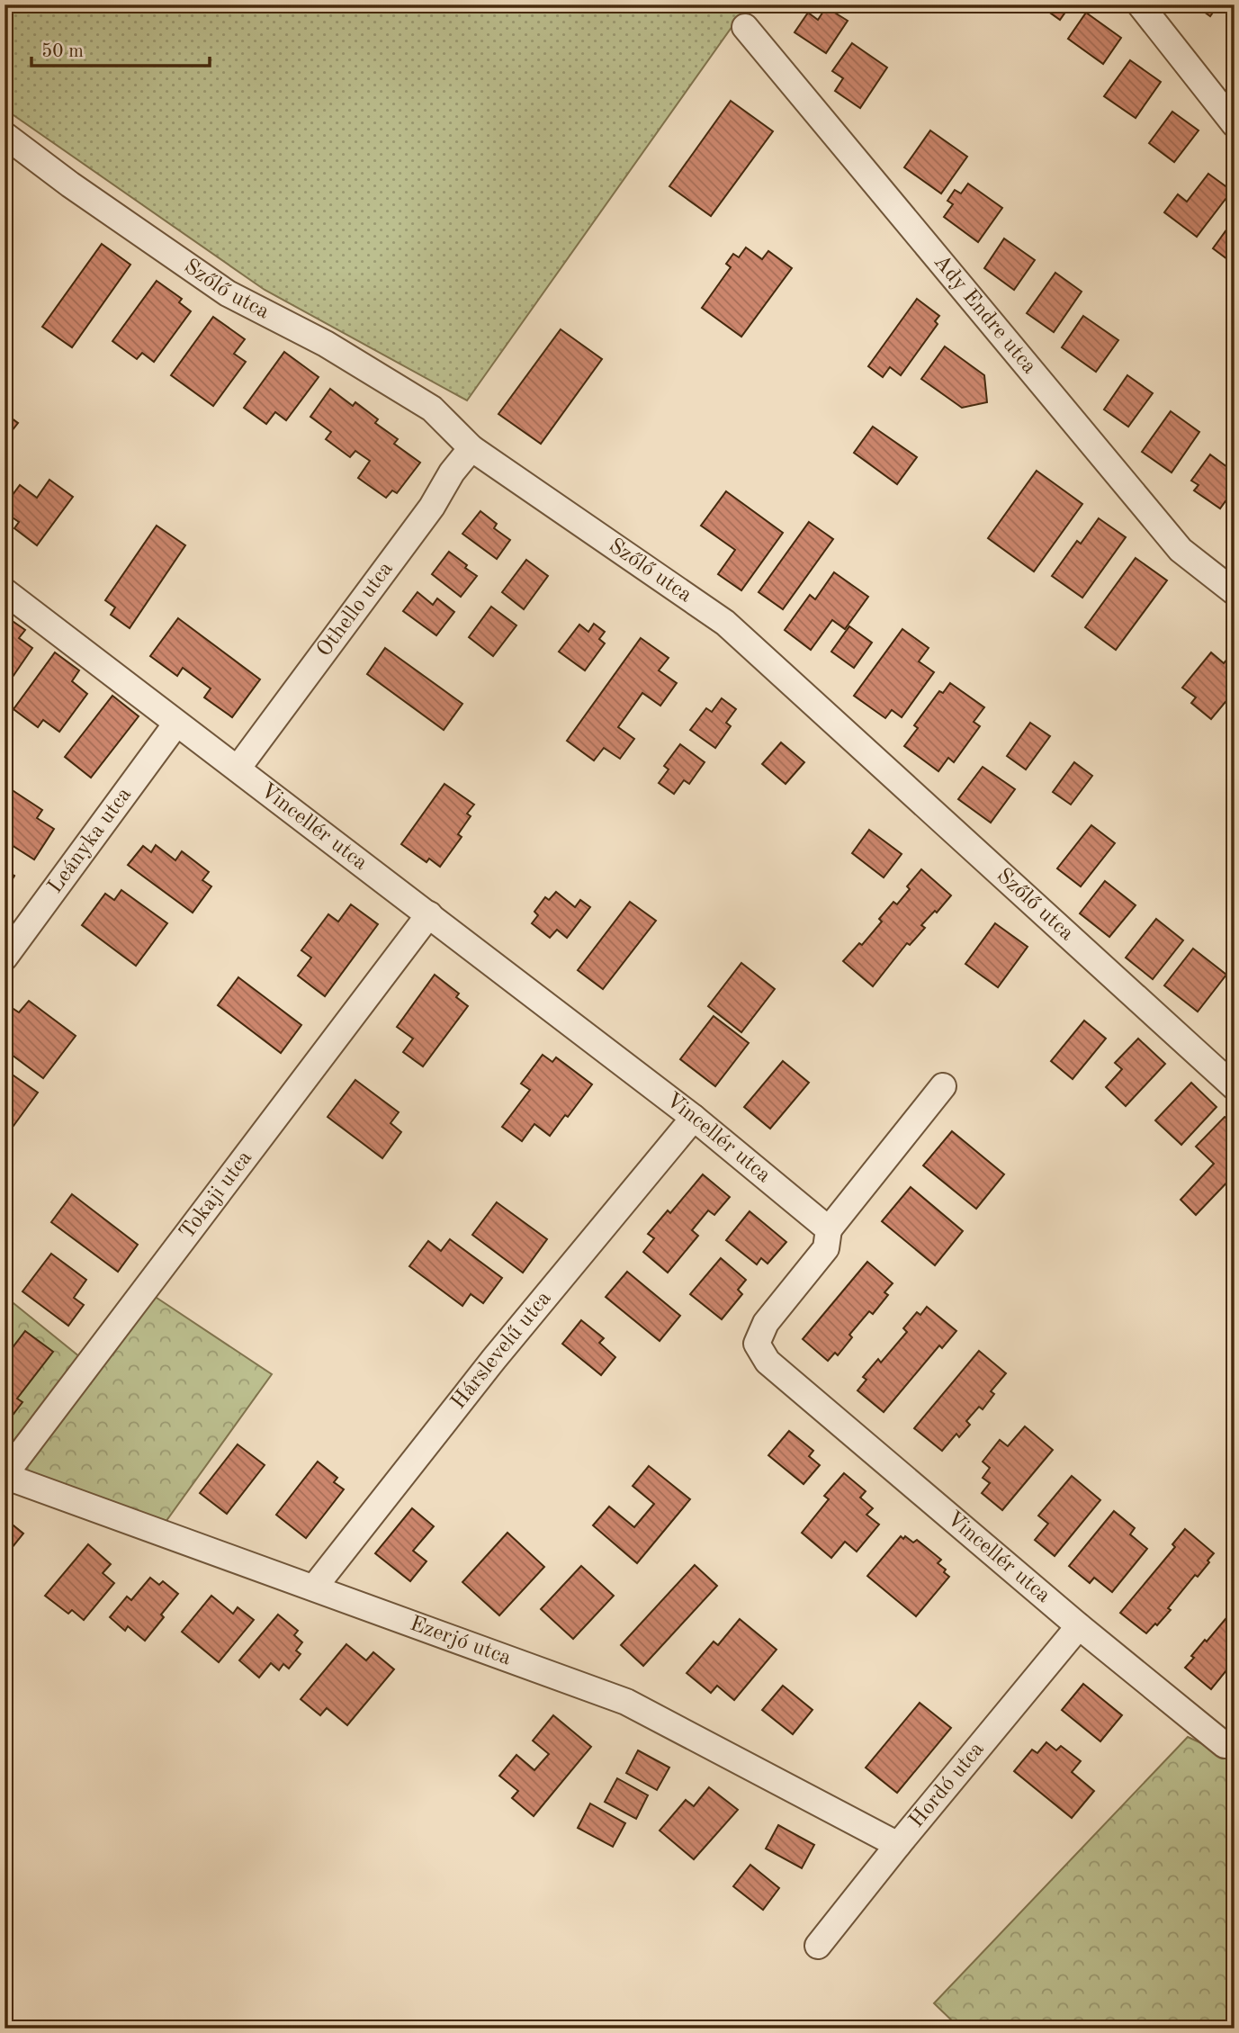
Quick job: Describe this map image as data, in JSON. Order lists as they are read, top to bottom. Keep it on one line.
{"streets":{"street":["Szőlő utca","Ady Endre utca","Othello utca","Vincellér utca","Leányka utca","Tokaji utca","Hárslevelű utca","Ezerjó utca","Hordó utca"]},"crossings":[["Szőlő utca","Othello utca"],["Othello utca","Vincellér utca"],["Vincellér utca","Leányka utca"],["Vincellér utca","Tokaji utca"],["Vincellér utca","Hárslevelű utca"],["Vincellér utca","Hordó utca"],["Tokaji utca","Ezerjó utca"],["Hárslevelű utca","Ezerjó utca"],["Ezerjó utca","Hordó utca"]],"scale_bar":"50 m"}
